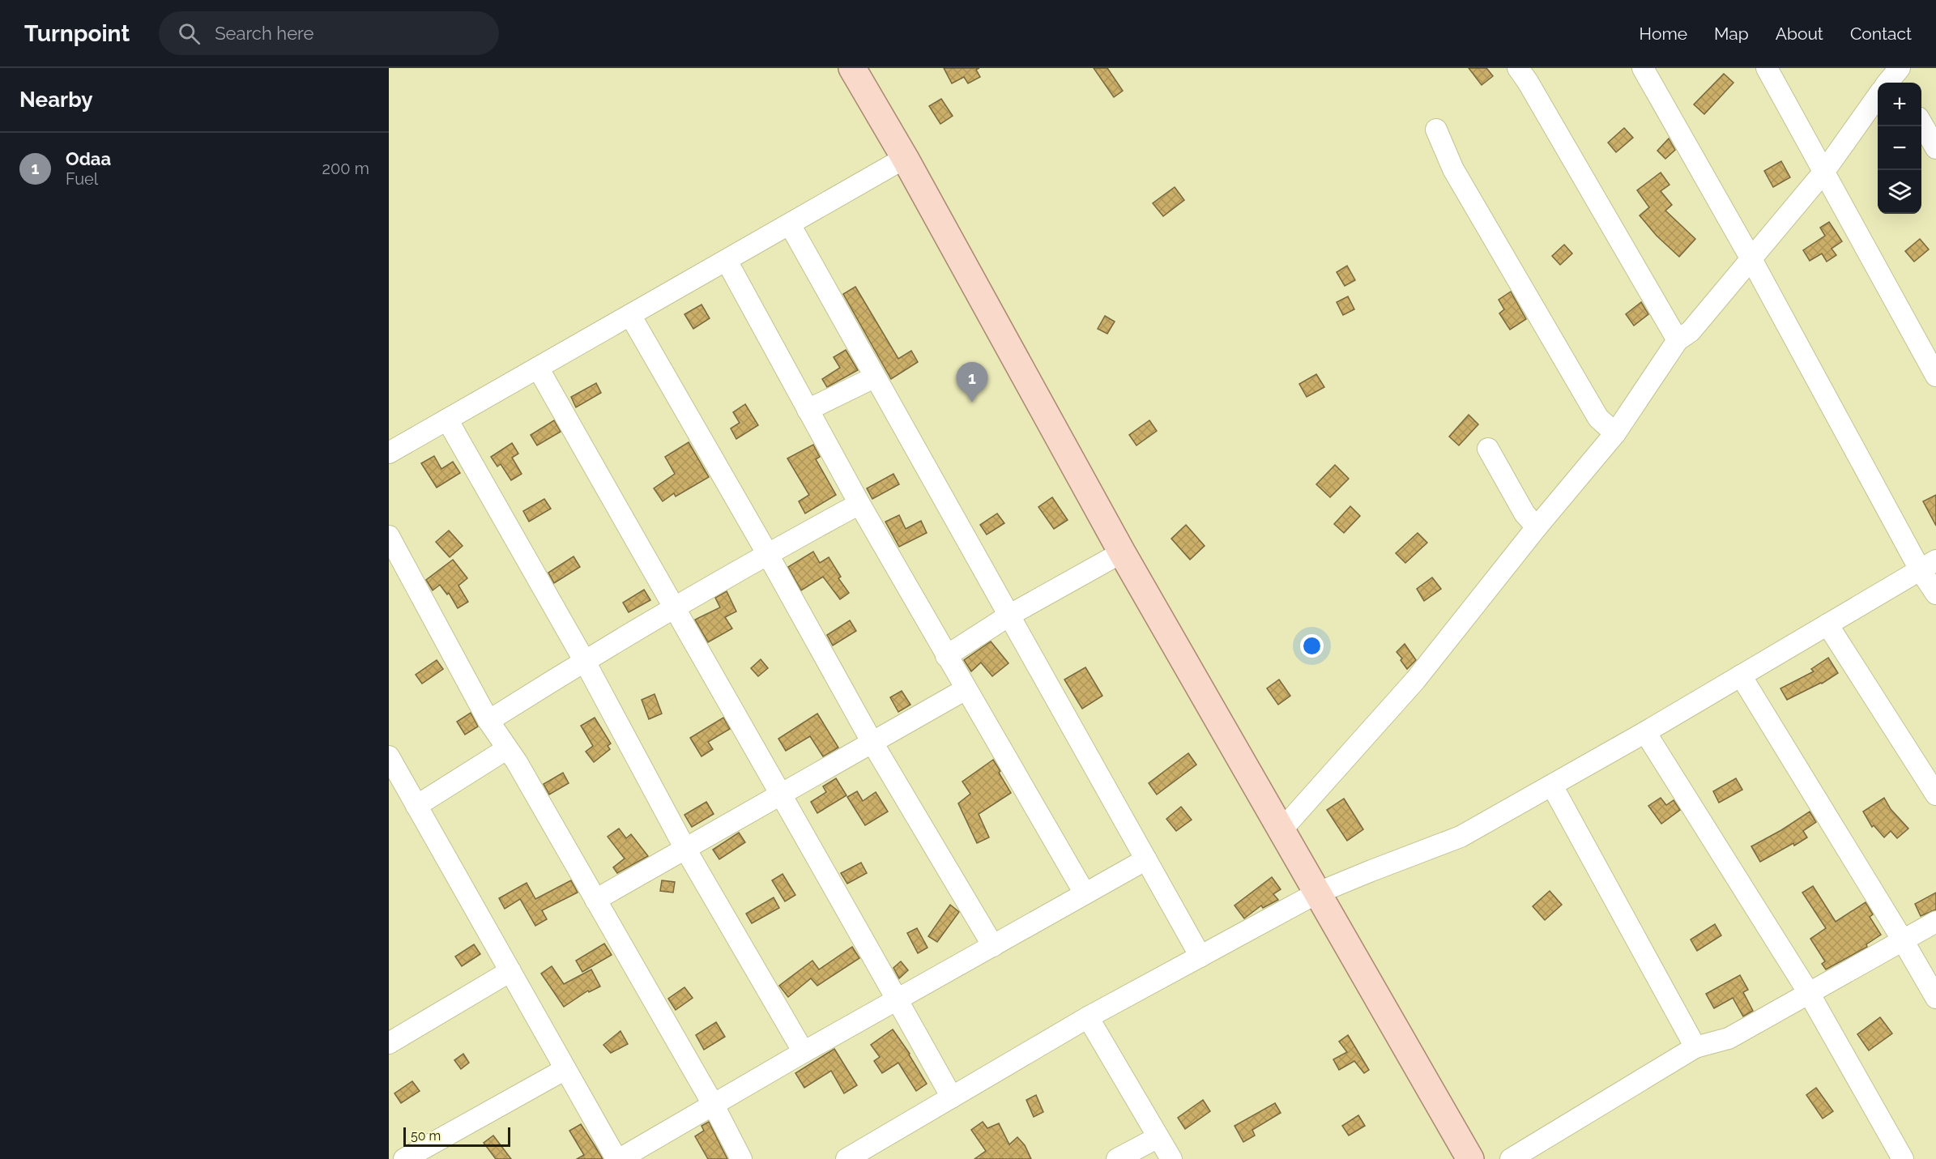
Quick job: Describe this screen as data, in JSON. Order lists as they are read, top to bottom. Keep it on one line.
{"scale_bar":"50 m","page":{"header":"Turnpoint","search":"Search here","nav":["Home","Map","About","Contact"],"heading":"Nearby","map_buttons":["+","−"],"list":[{"mark":"1","name":"Odaa","note":"Fuel","value":"200 m"}],"pins":"1","scale":"50 m"}}
